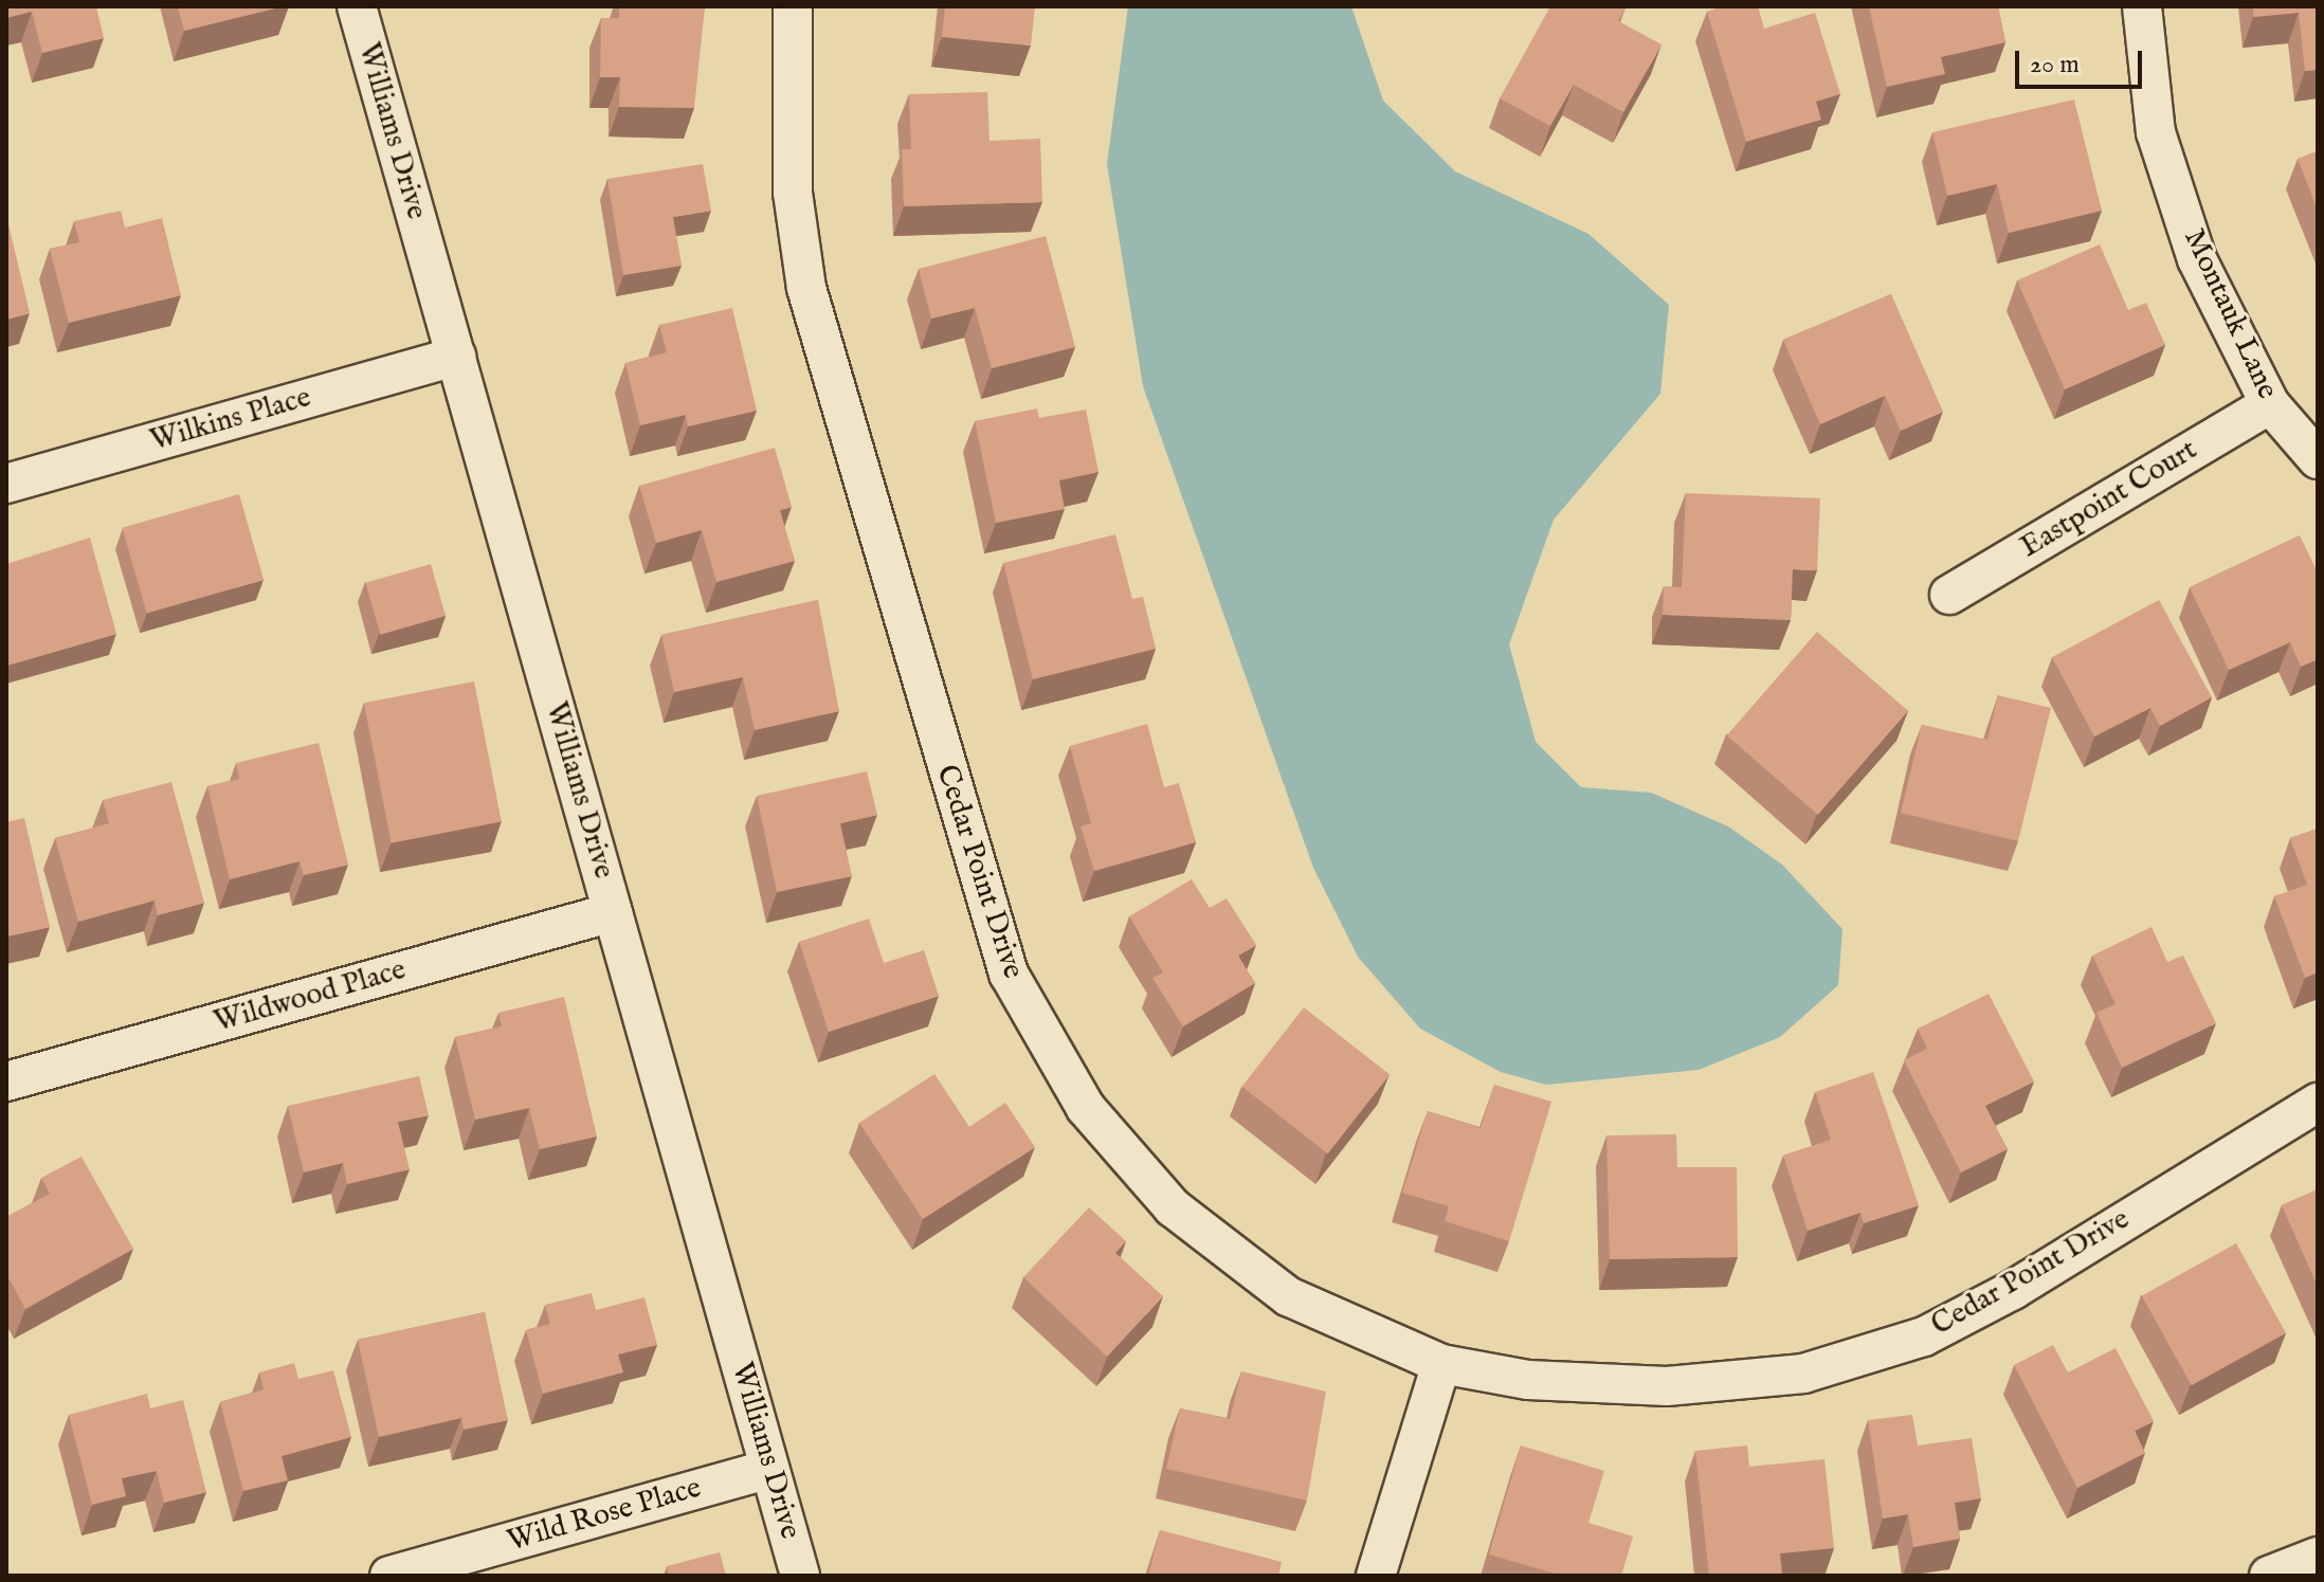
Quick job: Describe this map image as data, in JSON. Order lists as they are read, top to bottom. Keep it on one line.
{"streets":{"street":["Williams Drive","Montauk Lane","Wilkins Place","Eastpoint Court","Cedar Point Drive","Wildwood Place","Wild Rose Place"]},"crossings":[["Williams Drive","Wilkins Place"],["Williams Drive","Wildwood Place"],["Williams Drive","Wild Rose Place"],["Montauk Lane","Eastpoint Court"]],"scale_bar":"20 m"}
